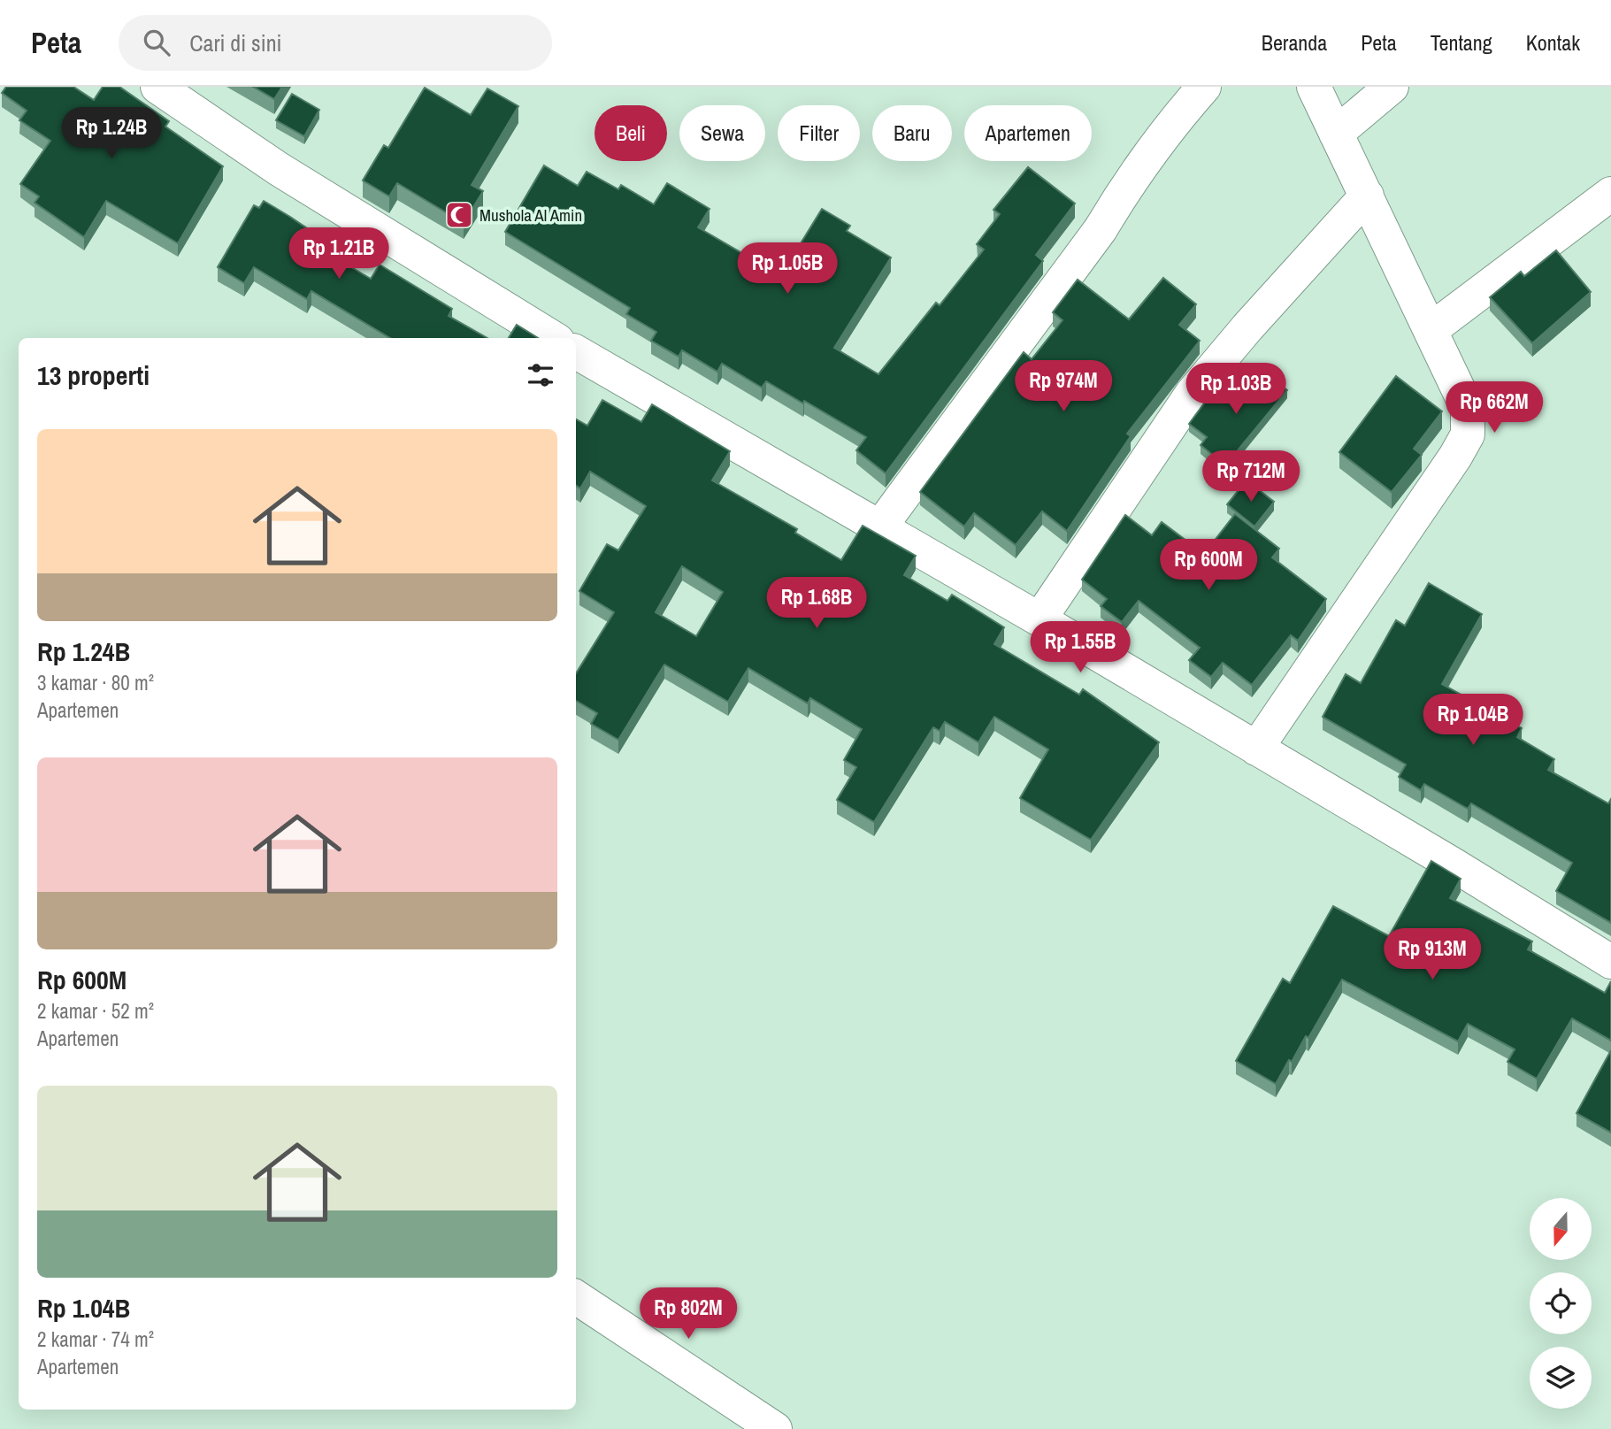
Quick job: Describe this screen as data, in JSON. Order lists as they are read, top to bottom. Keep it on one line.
{"places":{"mosque":["Mushola Al Amin"]},"north":"bottom","page":{"header":"Peta","search":"Cari di sini","nav":["Beranda","Peta","Tentang","Kontak"],"chip":["Beli","Sewa","Filter","Baru","Apartemen"],"price":["Rp 1.24B","Rp 1.21B","Rp 1.05B","Rp 974M","Rp 1.03B","Rp 662M","Rp 712M","Rp 600M","Rp 1.68B","Rp 1.55B","Rp 1.04B","Rp 913M","Rp 802M"],"heading":"13 properti","list":[{"name":"Rp 1.24B","note":"3 kamar · 80 m² · Apartemen"},{"name":"Rp 600M","note":"2 kamar · 52 m² · Apartemen"},{"name":"Rp 1.04B","note":"2 kamar · 74 m² · Apartemen"}]}}
